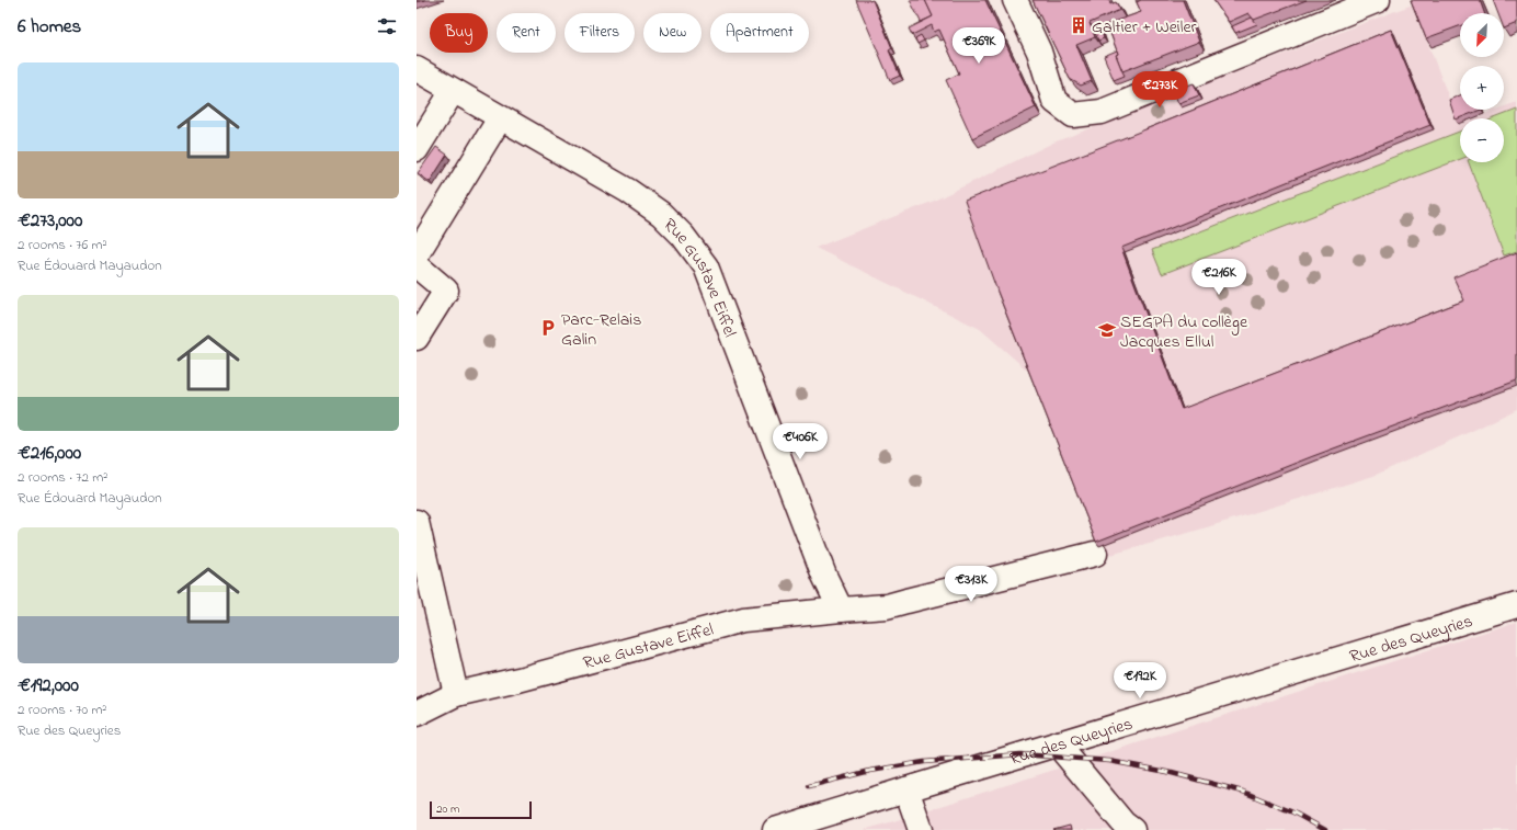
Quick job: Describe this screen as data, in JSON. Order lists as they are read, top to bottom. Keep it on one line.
{"streets":{"street":["Rue Gustave Eiffel","Rue des Queyries"]},"places":{"building":["Galtier + Weiler"],"parking":["Parc-Relais Galin"],"school or university":["SEGPA du collège Jacques Ellul"]},"scale_bar":"20 m","north":"bottom left","page":{"heading":"6 homes","map_buttons":["+","−"],"chip":["Buy","Rent","Filters","New","Apartment"],"price":["€369K","€273K","€216K","€406K","€313K","€192K"],"list":[{"name":"€273,000","note":"2 rooms · 76 m² · Rue Édouard Mayaudon"},{"name":"€216,000","note":"2 rooms · 72 m² · Rue Édouard Mayaudon"},{"name":"€192,000","note":"2 rooms · 70 m² · Rue des Queyries"}],"scale":"20 m"}}
